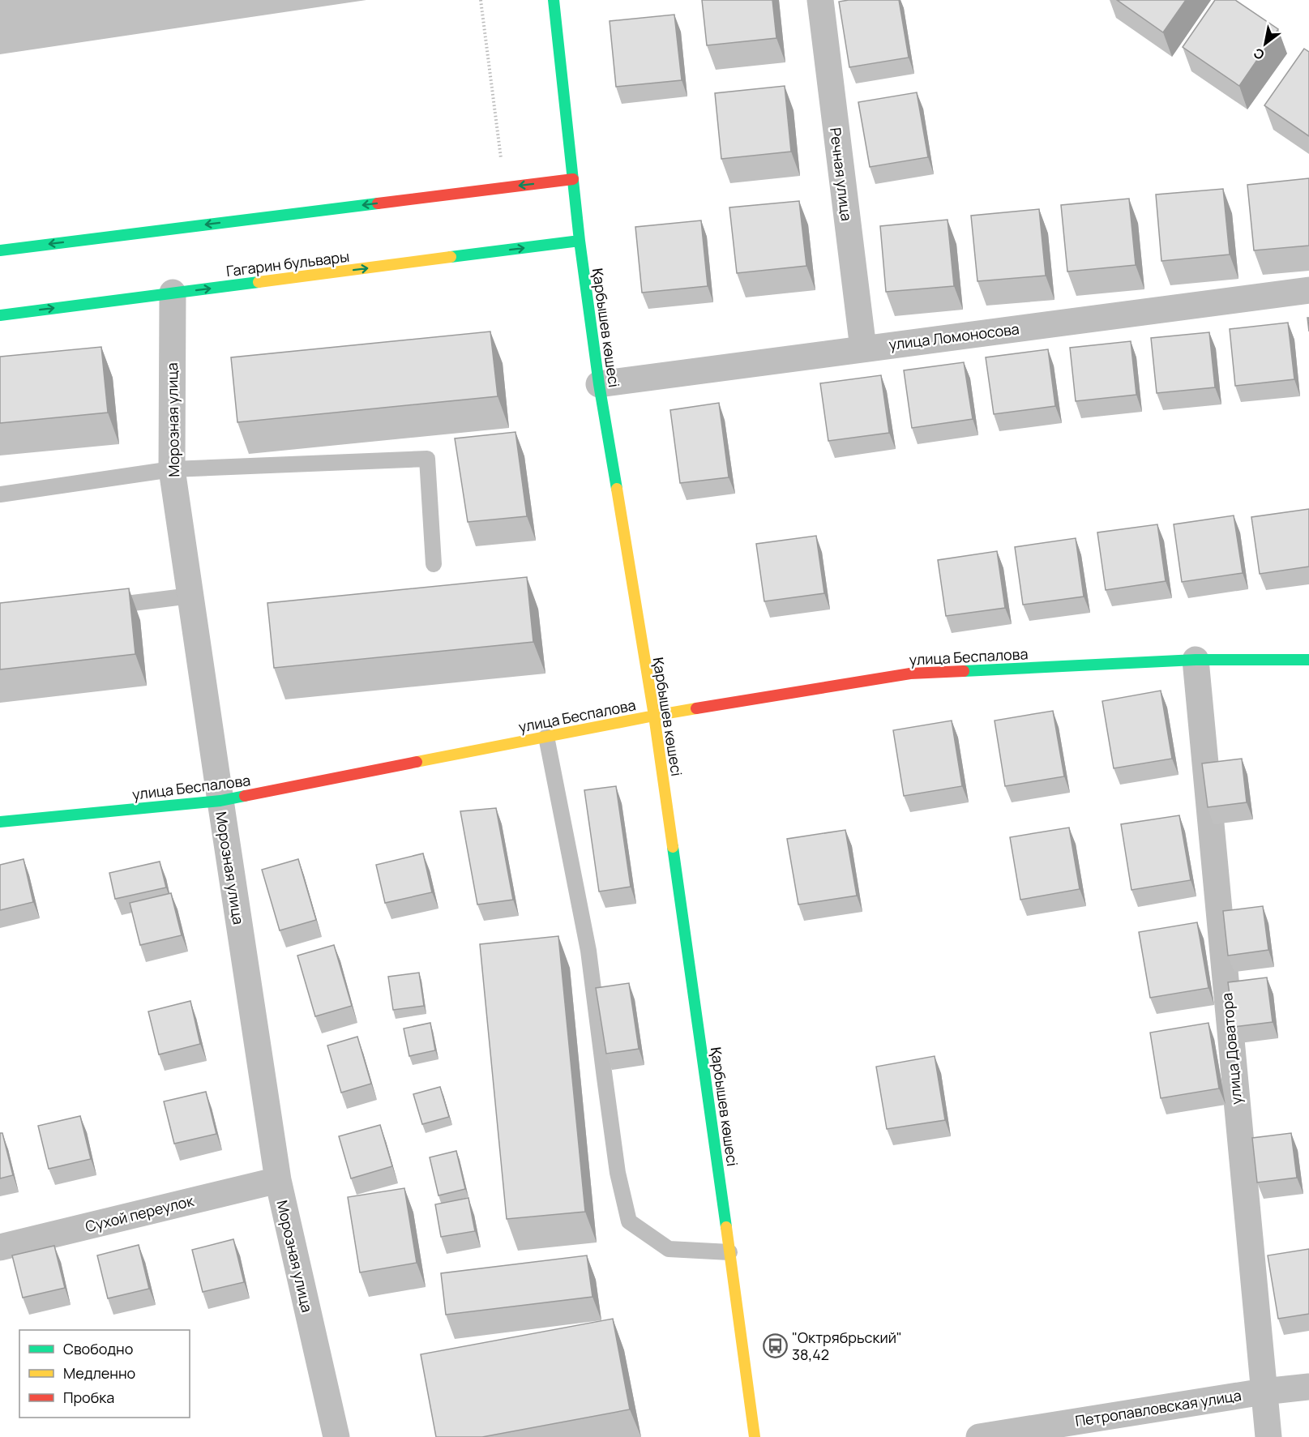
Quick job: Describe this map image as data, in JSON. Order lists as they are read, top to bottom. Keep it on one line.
{"streets":{"main road":["Гагарин бульвары","Қарбышев көшесі","улица Беспалова"],"street":["Речная улица","улица Ломоносова","Морозная улица","улица Доватора","Сухой переулок","Петропавловская улица"]},"crossings":[["Речная улица","улица Ломоносова"],["Гагарин бульвары","Қарбышев көшесі"],["Гагарин бульвары","Морозная улица"],["Қарбышев көшесі","улица Ломоносова"],["Қарбышев көшесі","улица Беспалова"],["Морозная улица","улица Беспалова"],["Морозная улица","Сухой переулок"],["улица Беспалова","улица Доватора"],["улица Доватора","Петропавловская улица"]],"places":{"bus stop":["\"Октрябрьский\" 38,42"]},"legend":["Свободно","Медленно","Пробка"],"north":"bottom left"}
